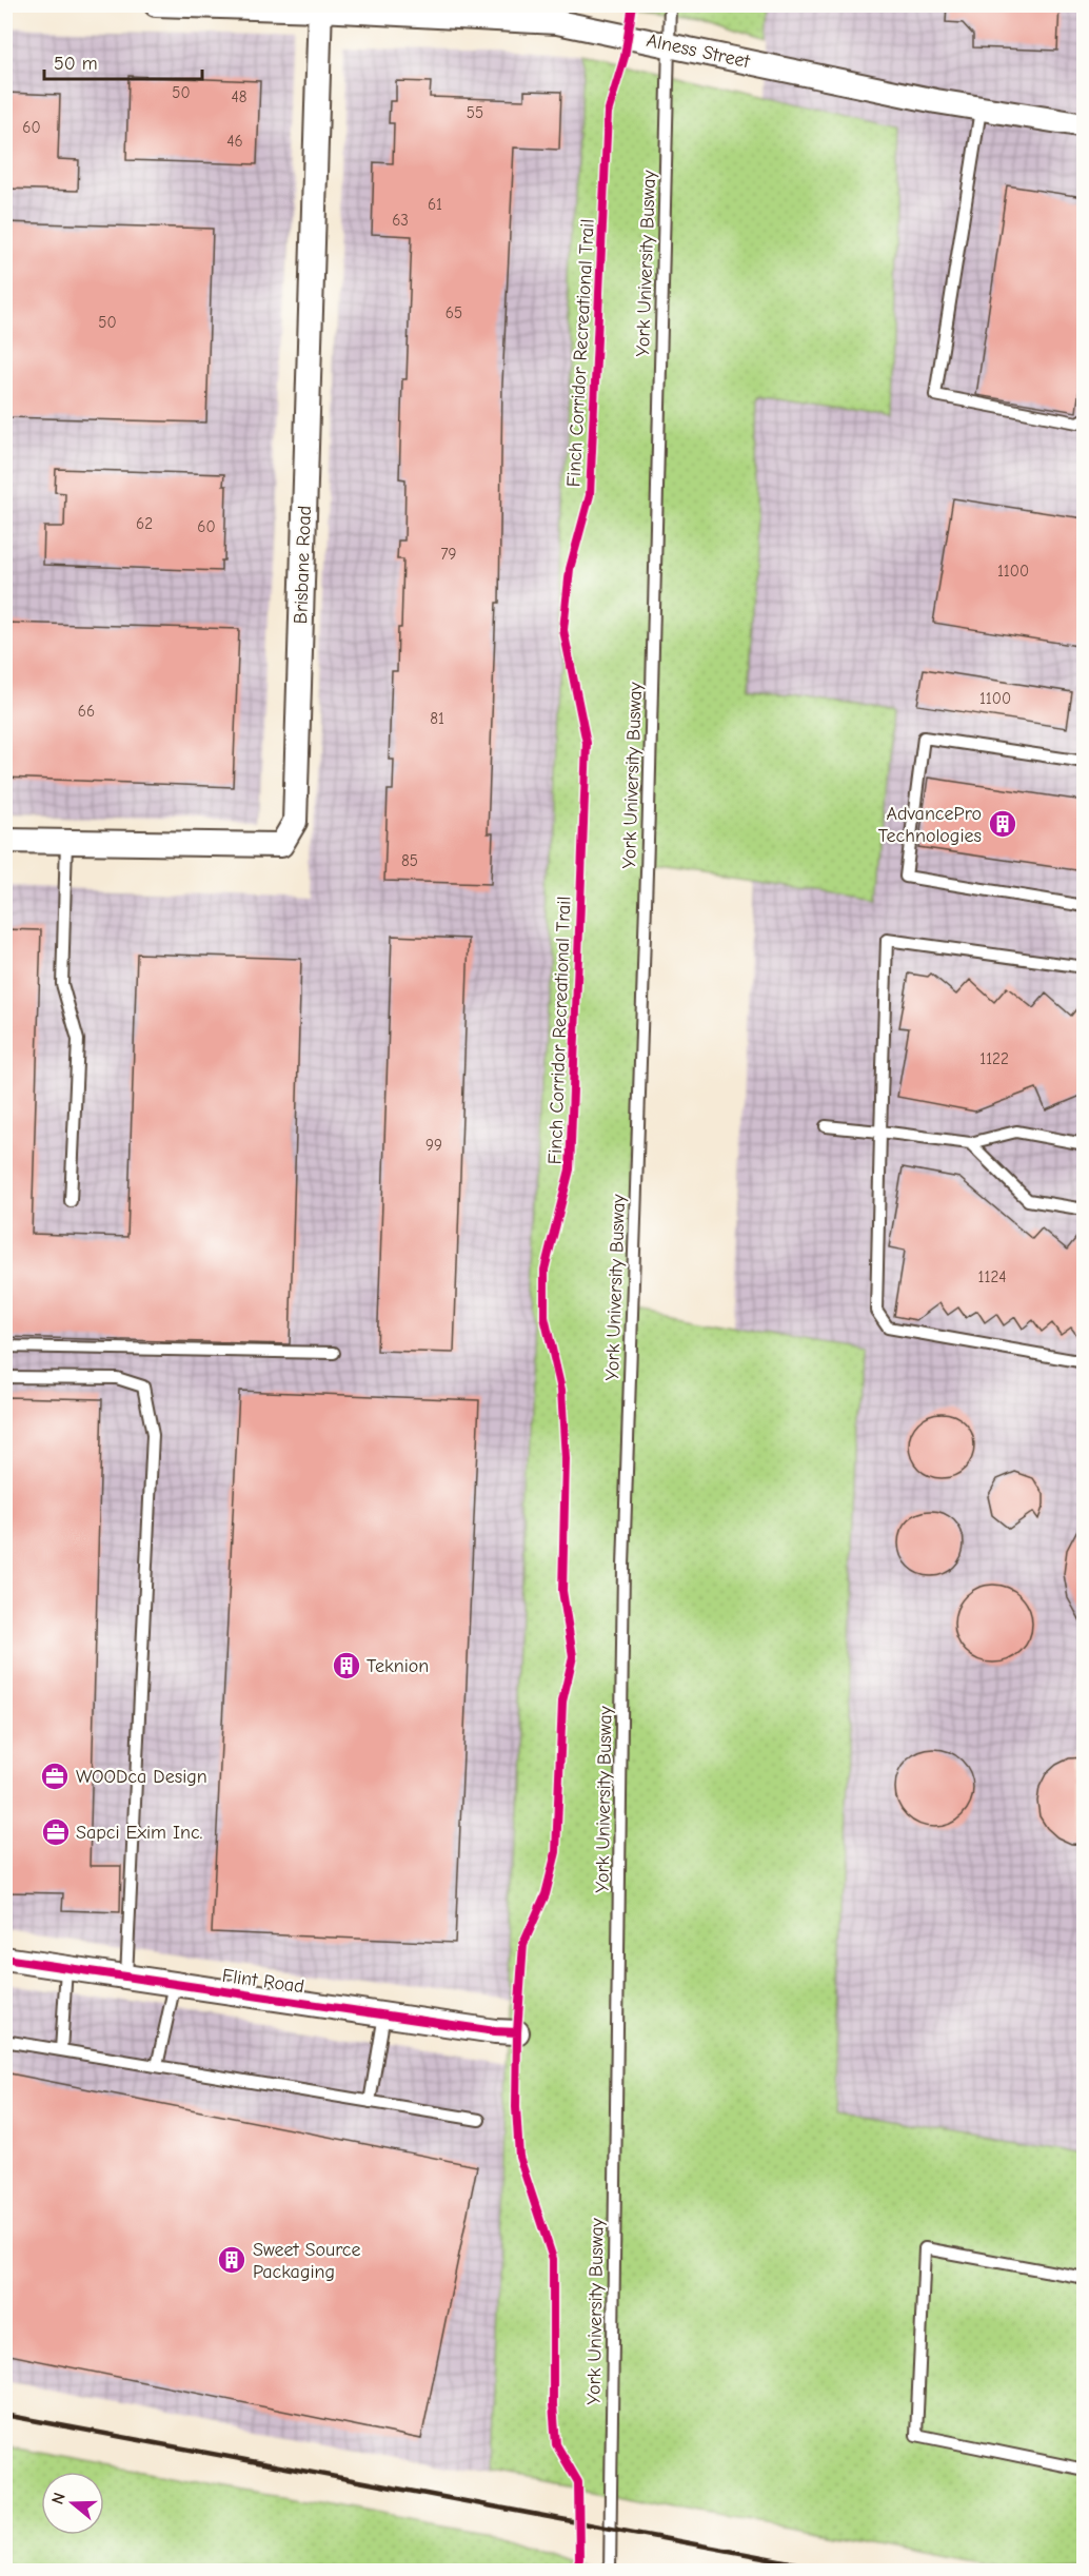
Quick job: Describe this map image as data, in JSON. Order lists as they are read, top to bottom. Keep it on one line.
{"streets":{"street":["Alness Street","Brisbane Road","Flint Road"],"lane":["York University Busway"],"cycle path":["Finch Corridor Recreational Trail"]},"crossings":[["Alness Street","York University Busway"],["Alness Street","Brisbane Road"]],"places":{"building":["AdvancePro Technologies","Teknion","Sweet Source Packaging"],"office":["WOODca Design","Sapci Exim Inc."]},"house_numbers":["50","48","55","60","46","61","63","65","50","62","60","79","1100","1100","66","81","85","1122","99","1124"],"scale_bar":"50 m","north":"left"}
